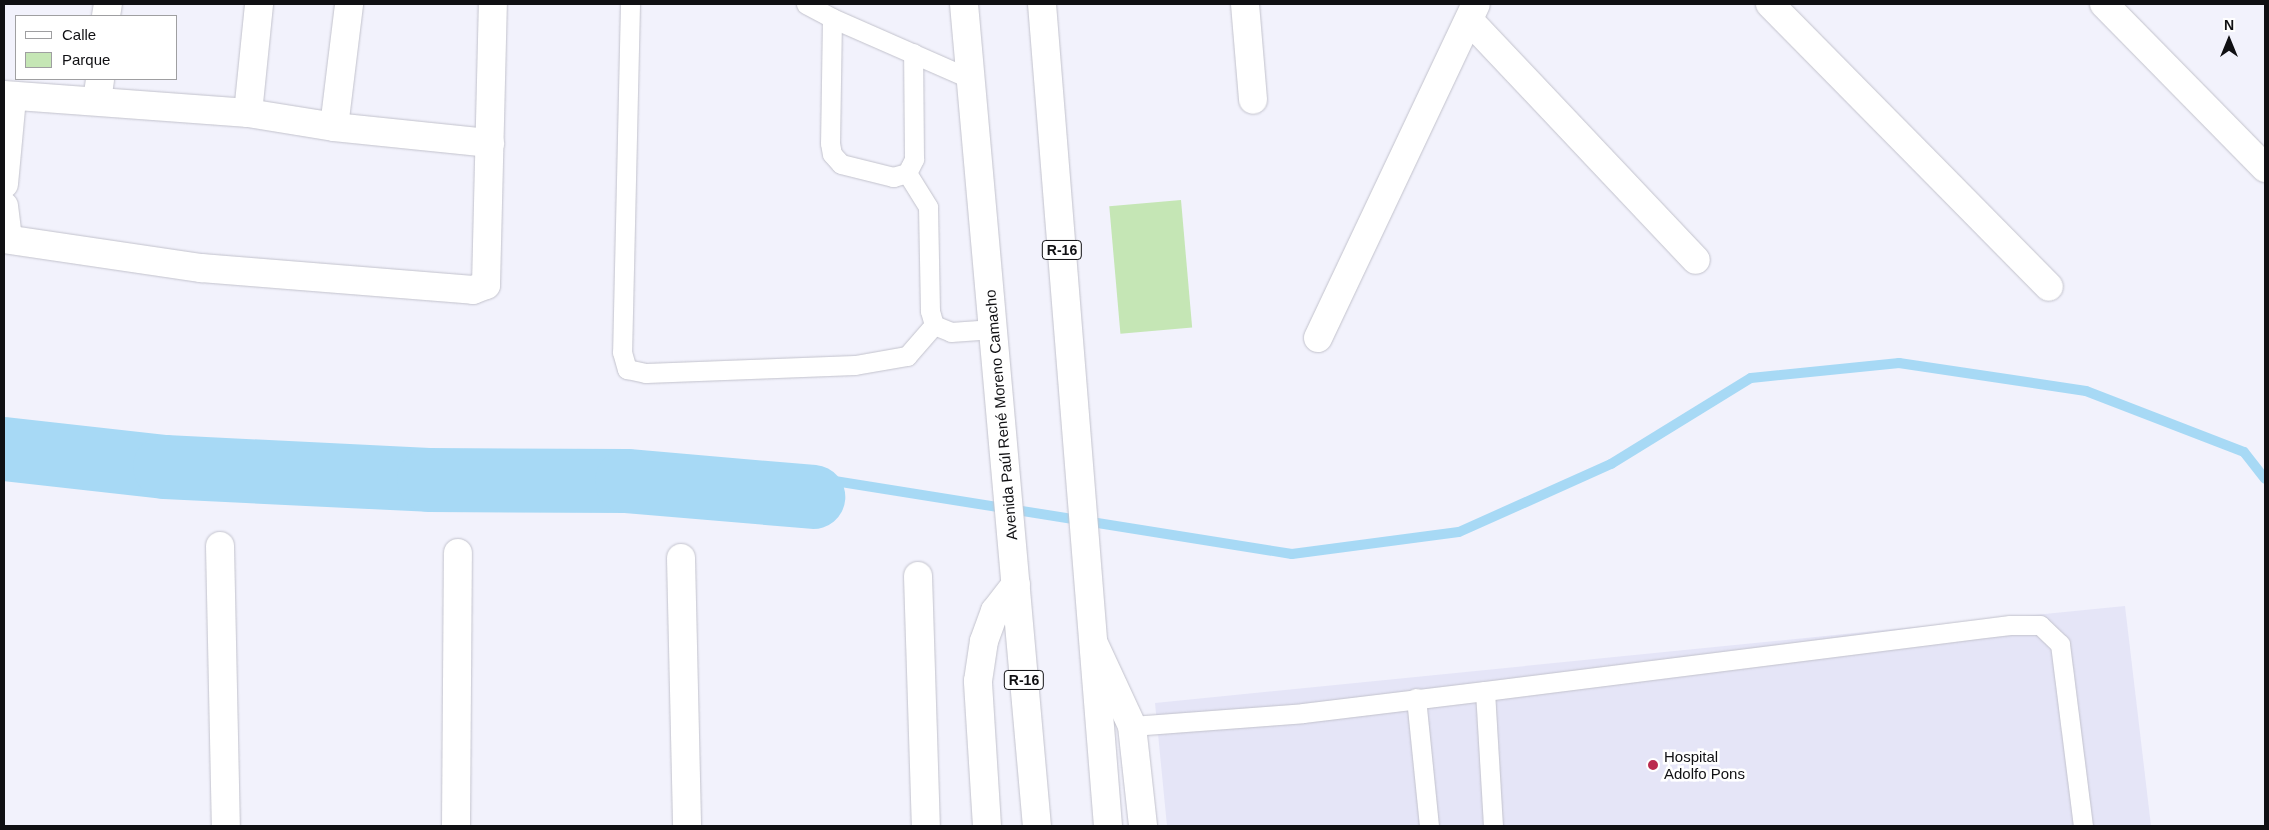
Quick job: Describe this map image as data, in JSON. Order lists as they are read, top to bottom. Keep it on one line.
{"streets":{"street":["R-16","Avenida Paúl René Moreno Camacho"]},"places":["Hospital Adolfo Pons"],"legend":["Calle","Parque"],"north":"top"}
